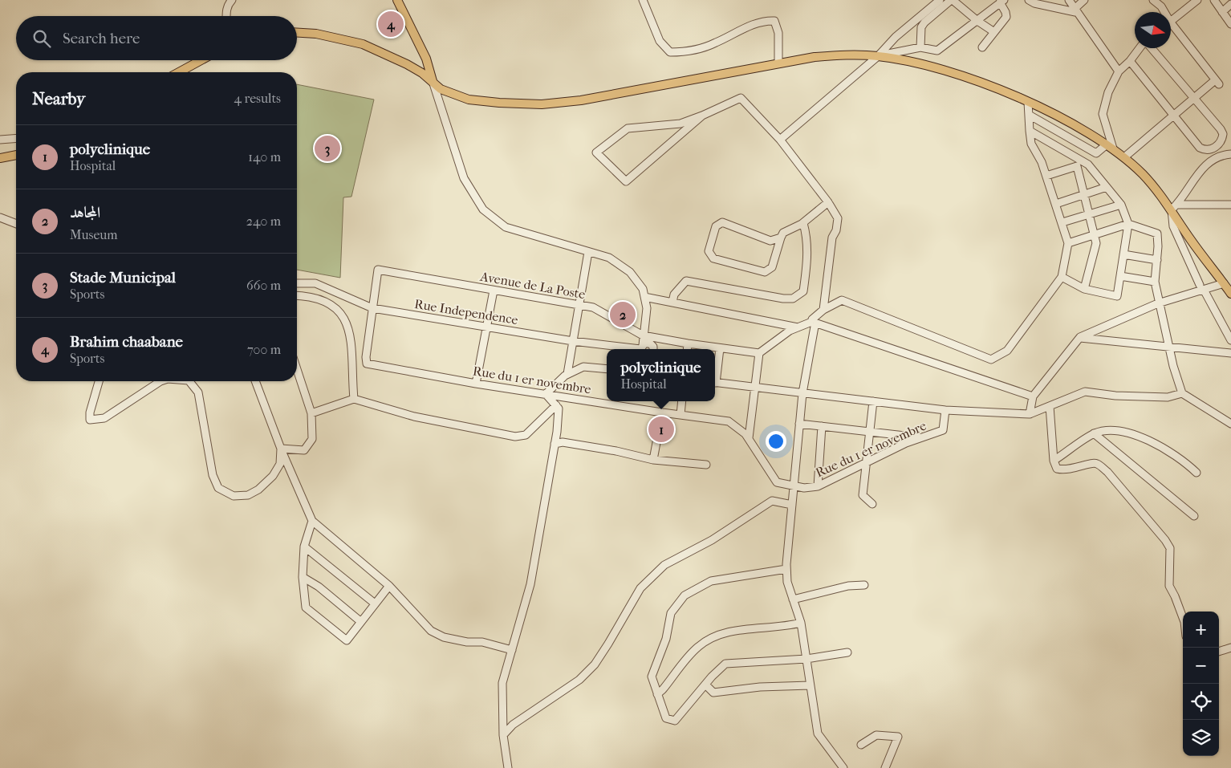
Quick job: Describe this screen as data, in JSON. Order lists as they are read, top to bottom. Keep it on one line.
{"streets":{"street":["Avenue de La Poste","Rue Independence","Rue du 1 er novembre"]},"crossings":[["Avenue de La Poste","Rue Independence"],["Avenue de La Poste","Rue du 1 er novembre"]],"north":"right","page":{"pins":["4","3","2","1"],"search":"Search here","heading":["Nearby","4 results"],"list":[{"mark":"1","name":"polyclinique","note":"Hospital","value":"140 m"},{"mark":"2","name":"المجاهد","note":"Museum","value":"240 m"},{"mark":"3","name":"Stade Municipal","note":"Sports","value":"660 m"},{"mark":"4","name":"Brahim chaabane","note":"Sports","value":"700 m"}],"popup":["polyclinique","Hospital"],"map_buttons":["+","−"]}}
